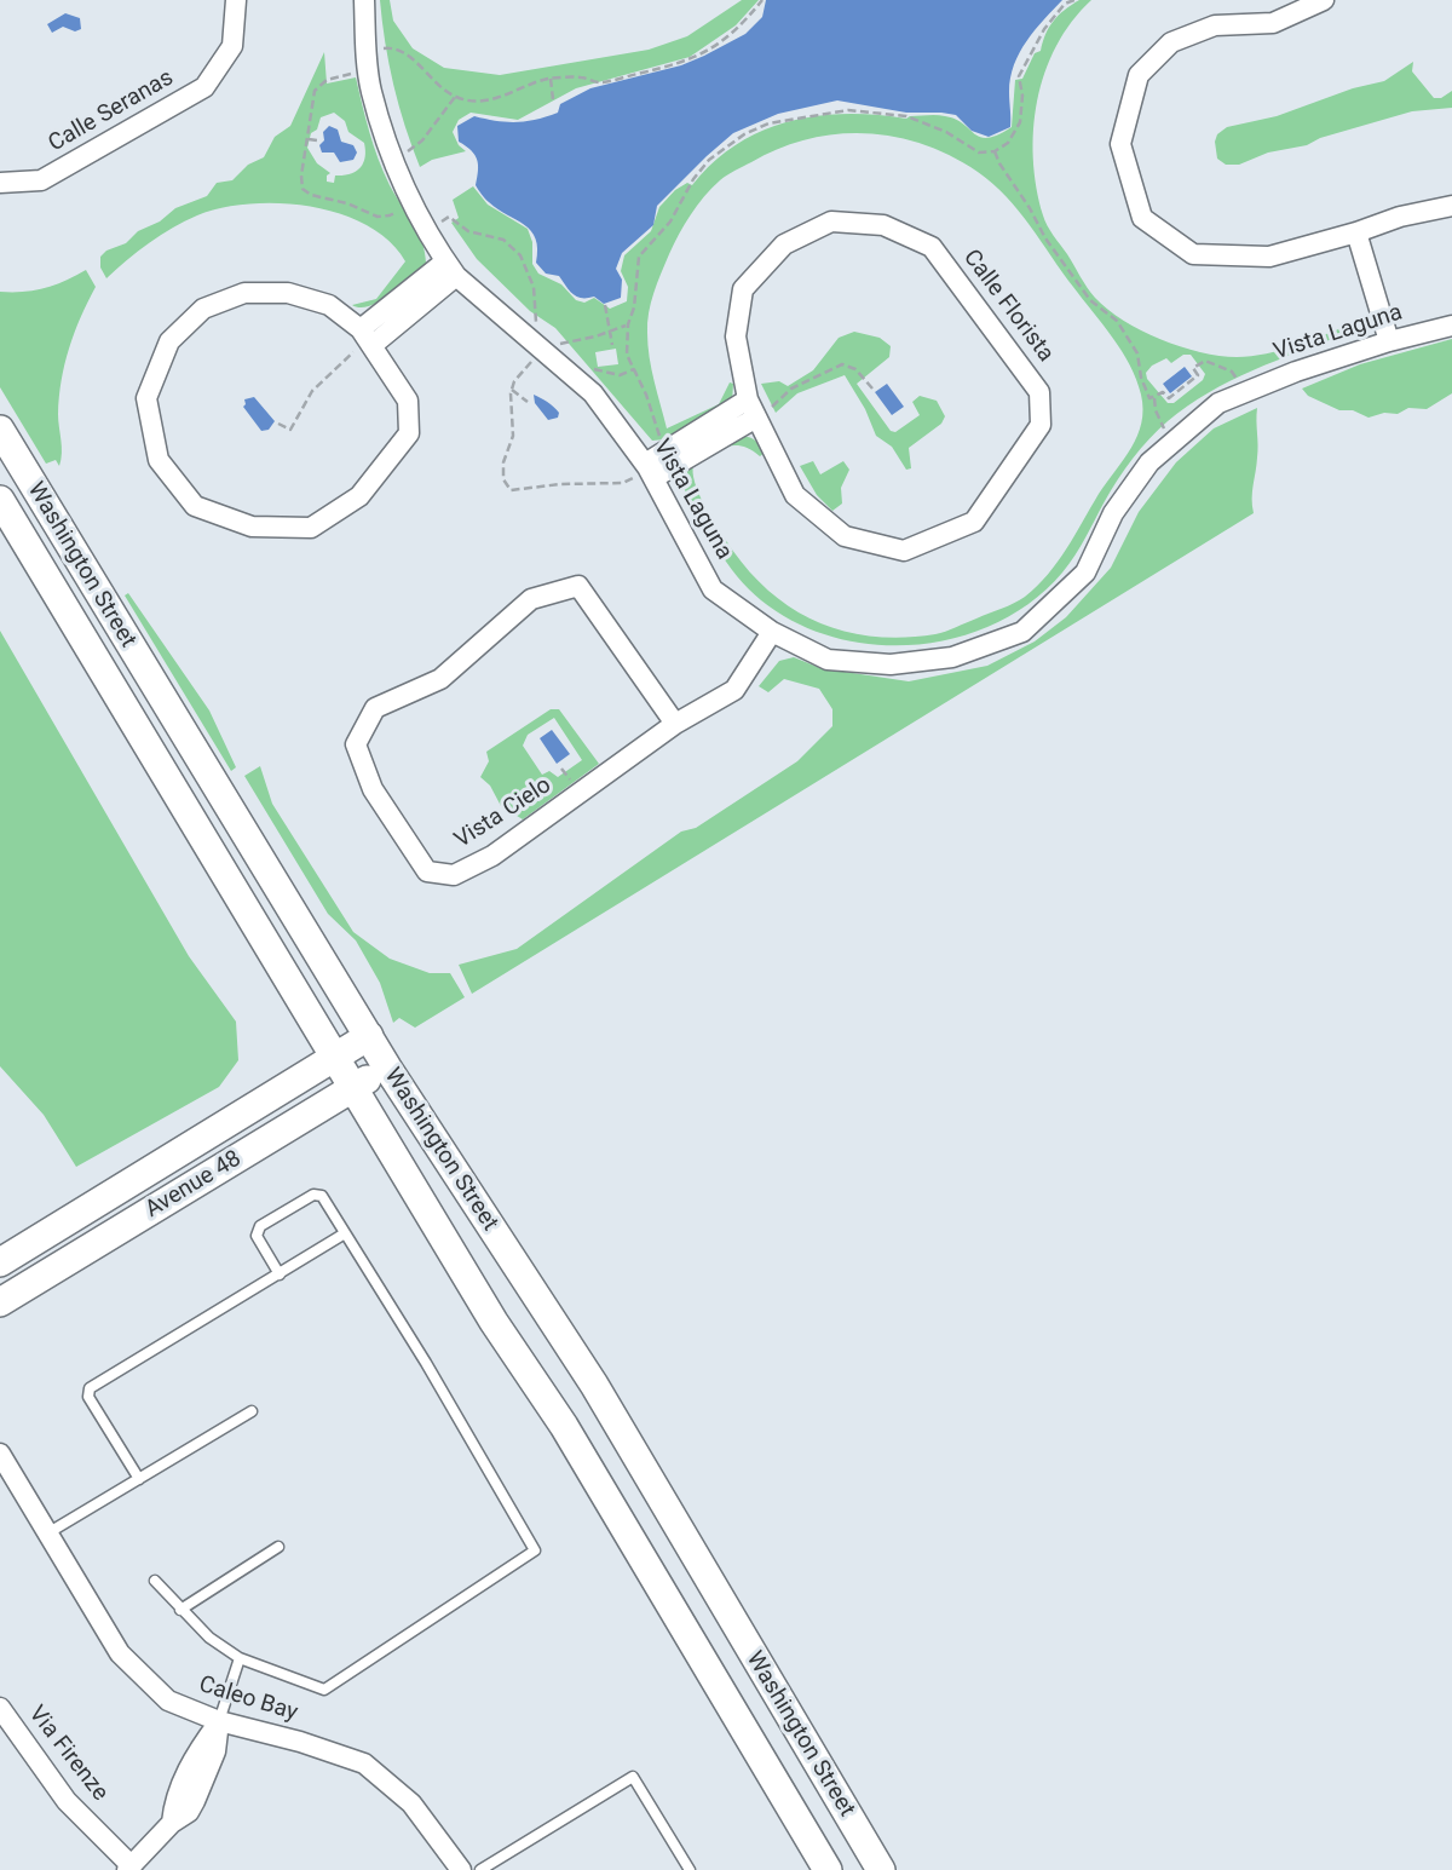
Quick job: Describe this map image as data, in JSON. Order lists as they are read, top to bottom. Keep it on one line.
{"streets":{"main road":["Washington Street","Avenue 48"],"street":["Calle Seranas","Calle Florista","Vista Laguna","Vista Cielo","Caleo Bay","Via Firenze"]},"crossings":[["Vista Laguna","Vista Cielo"],["Washington Street","Avenue 48"]]}
